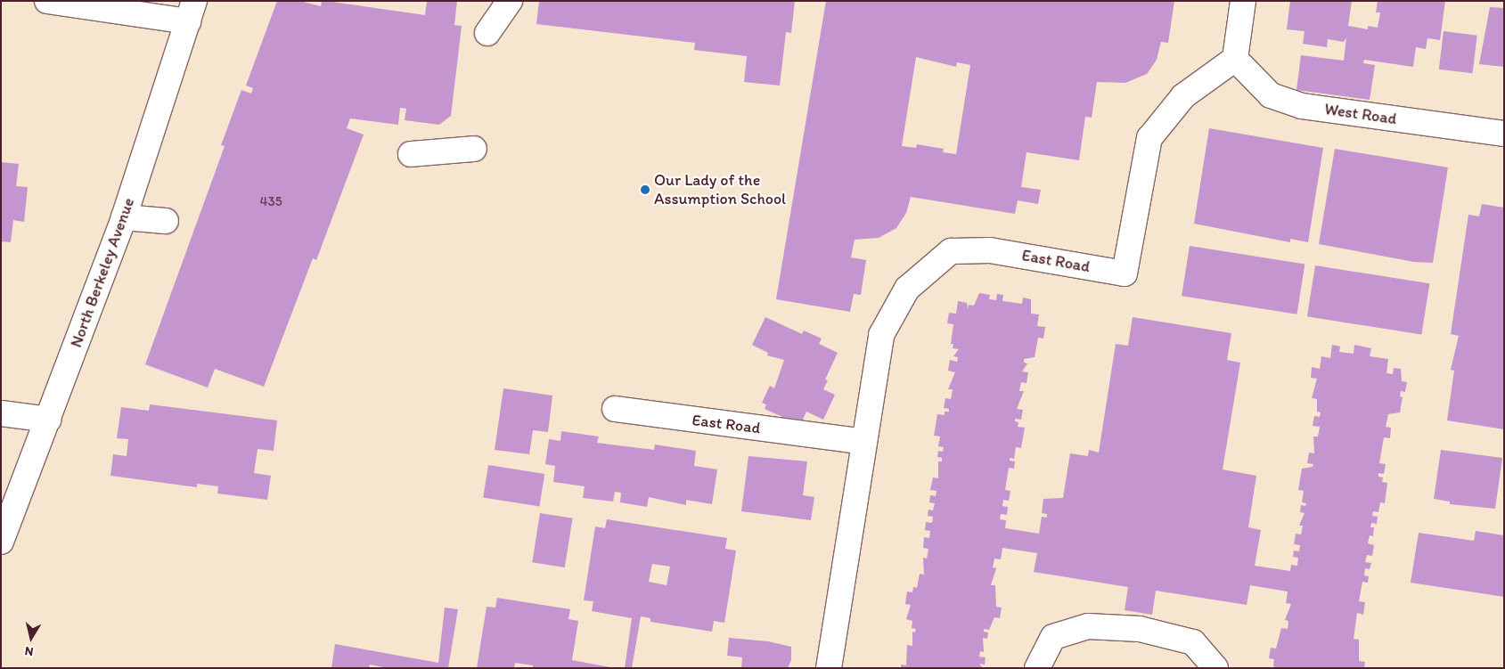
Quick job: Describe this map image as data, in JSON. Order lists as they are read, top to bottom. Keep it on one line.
{"streets":{"street":["West Road","East Road","North Berkeley Avenue"]},"crossings":[["West Road","East Road"]],"places":["Our Lady of the Assumption School"],"house_numbers":["435"],"north":"bottom"}
